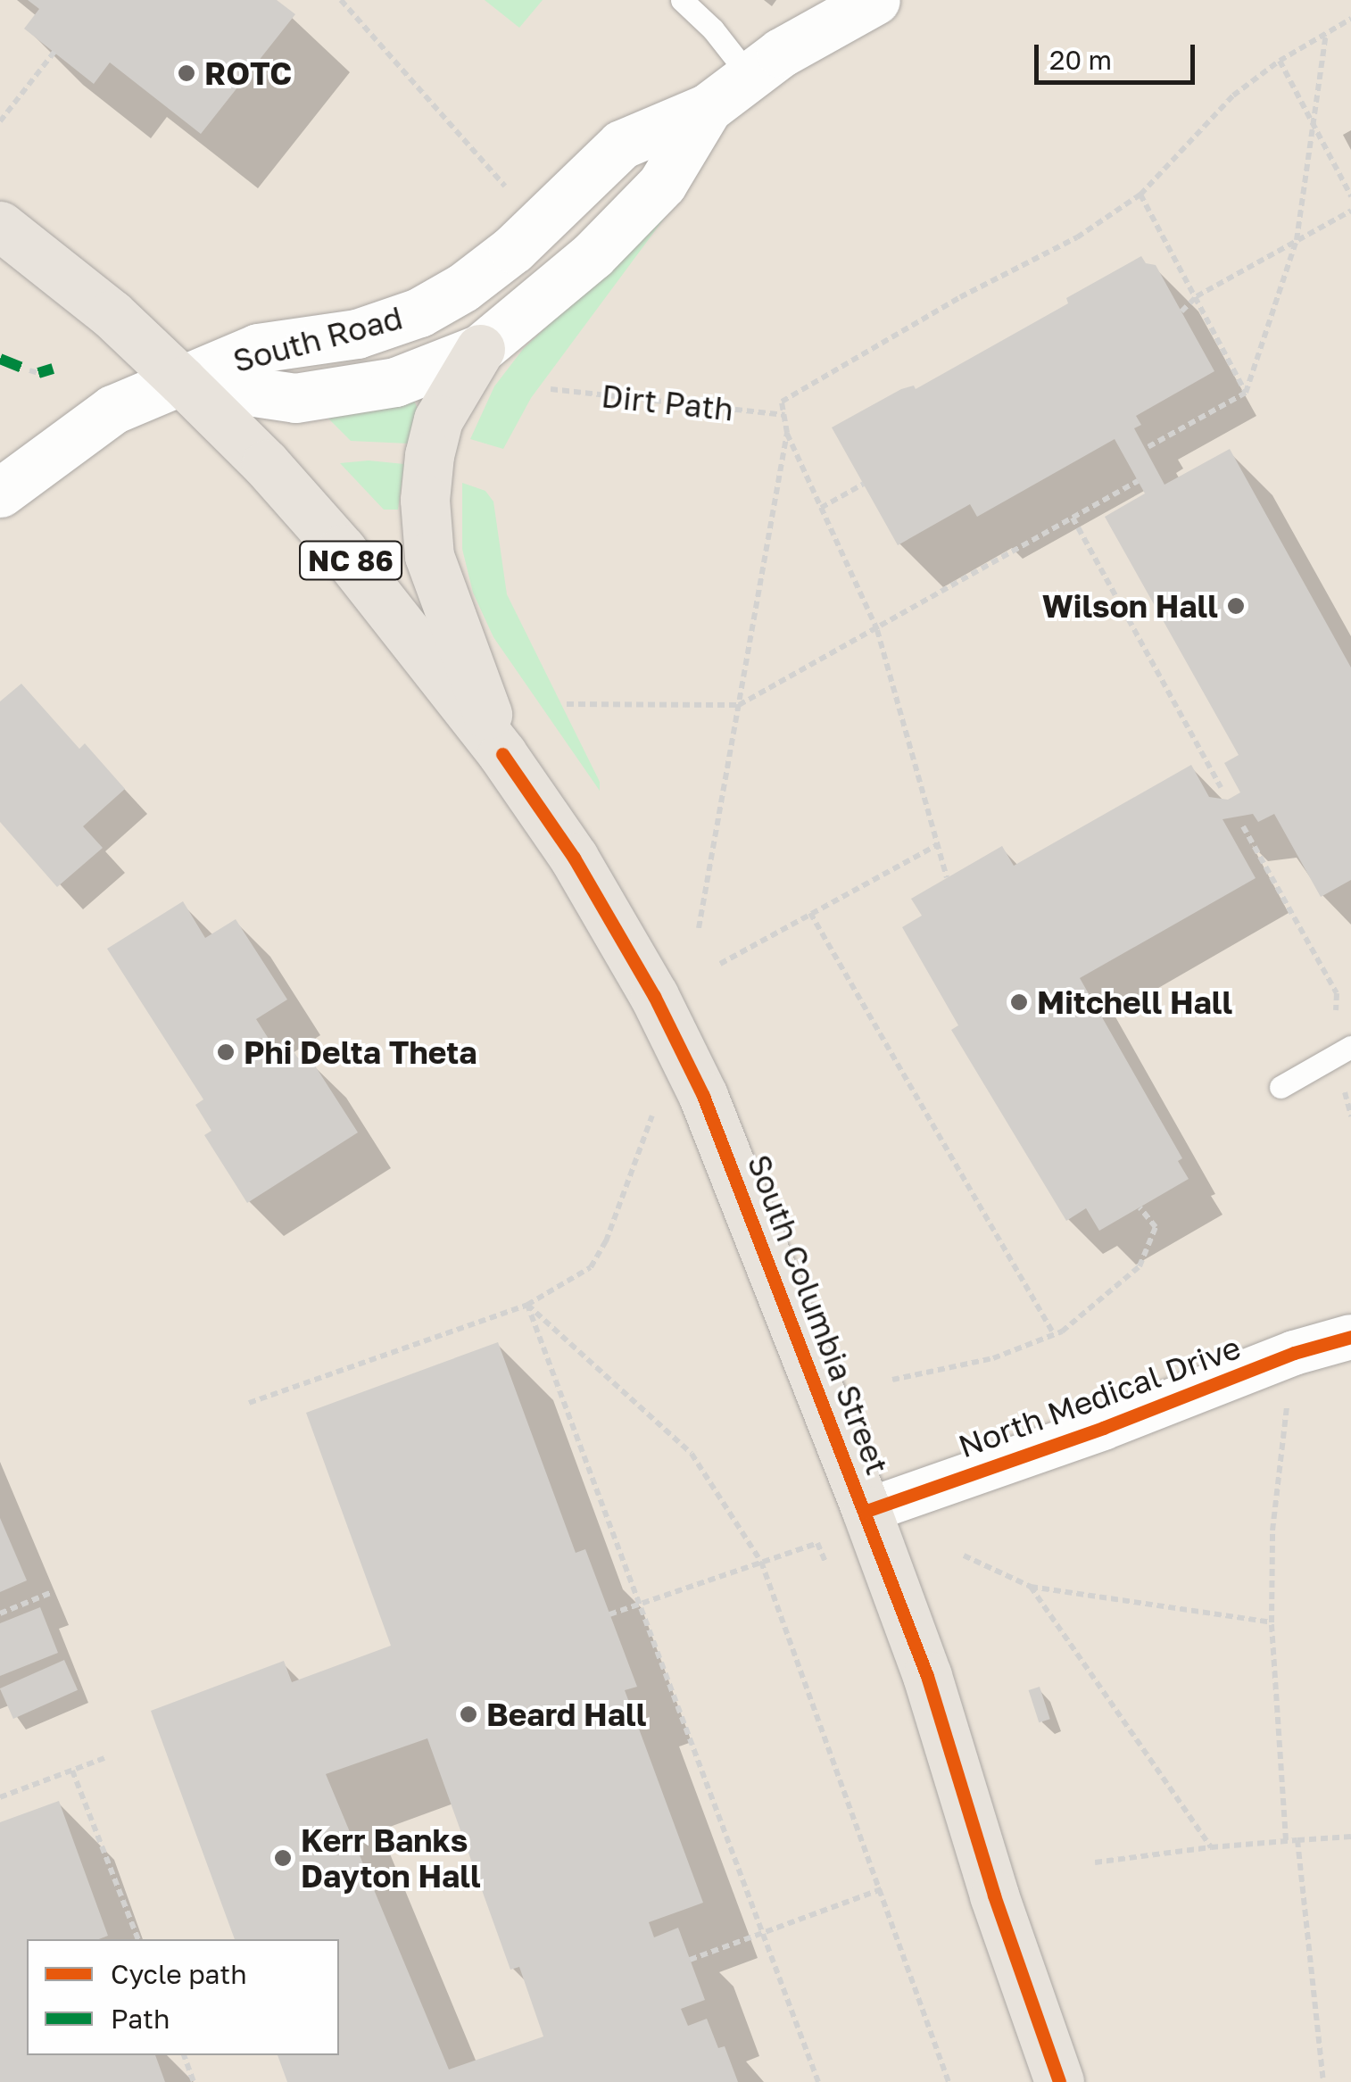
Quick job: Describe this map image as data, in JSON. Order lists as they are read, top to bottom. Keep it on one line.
{"streets":{"main road":["South Road","NC 86","South Columbia Street"],"street":["North Medical Drive"],"path":["Dirt Path"]},"crossings":[["South Road","South Columbia Street"],["South Columbia Street","North Medical Drive"]],"places":["ROTC","Wilson Hall","Mitchell Hall","Phi Delta Theta","Beard Hall","Kerr Banks Dayton Hall"],"legend":["Cycle path","Path"],"scale_bar":"20 m"}
